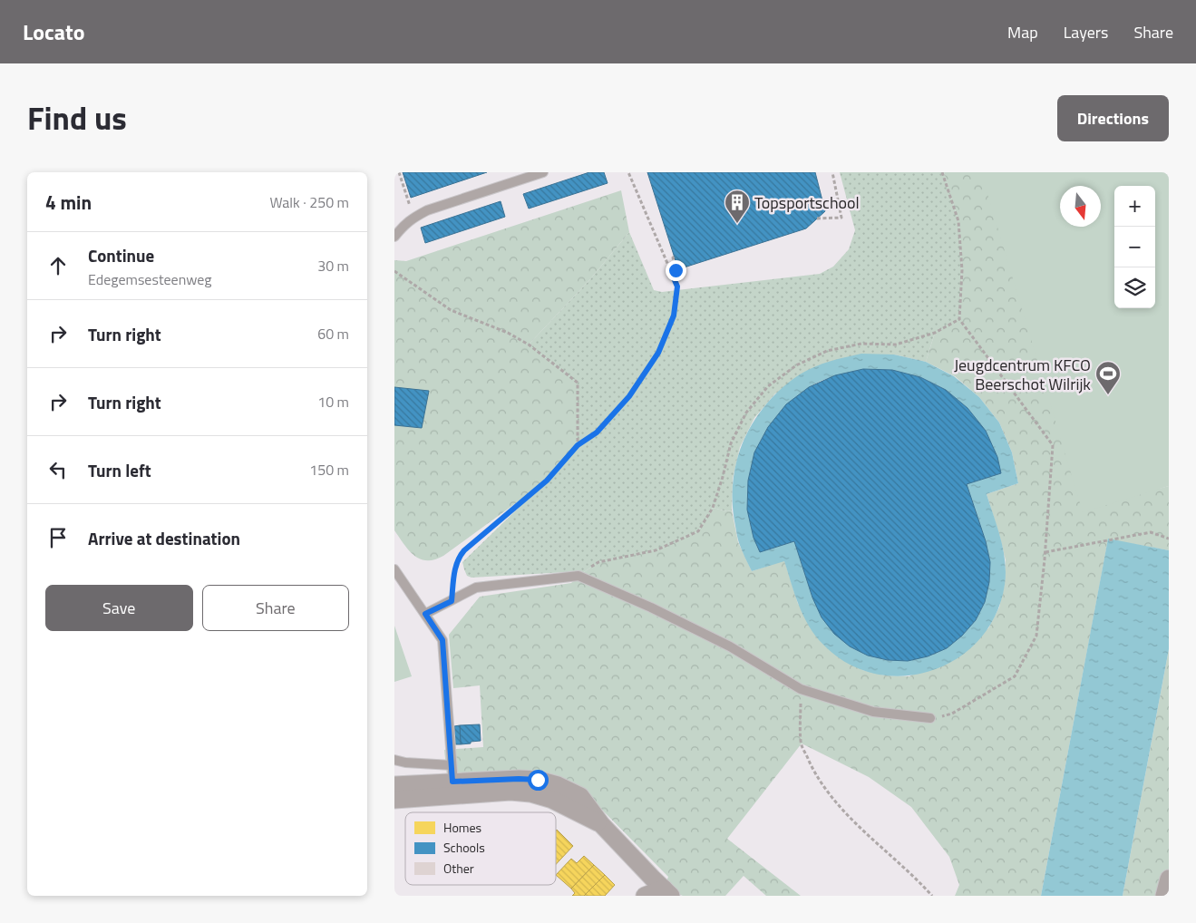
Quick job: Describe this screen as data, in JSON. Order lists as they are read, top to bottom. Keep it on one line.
{"places":{"building":["Topsportschool"],"sports":["Jeugdcentrum KFCO Beerschot Wilrijk"]},"legend":["Homes","Schools","Other"],"north":"bottom","page":{"header":"Locato","nav":["Map","Layers","Share"],"title":"Find us","buttons":["Directions",["Save","Share"]],"heading":["4 min","Walk · 250 m"],"map_buttons":["+","−"],"list":[["Continue","Edegemsesteenweg","30 m"],["Turn right","60 m"],["Turn right","10 m"],["Turn left","150 m"],"Arrive at destination"]}}
